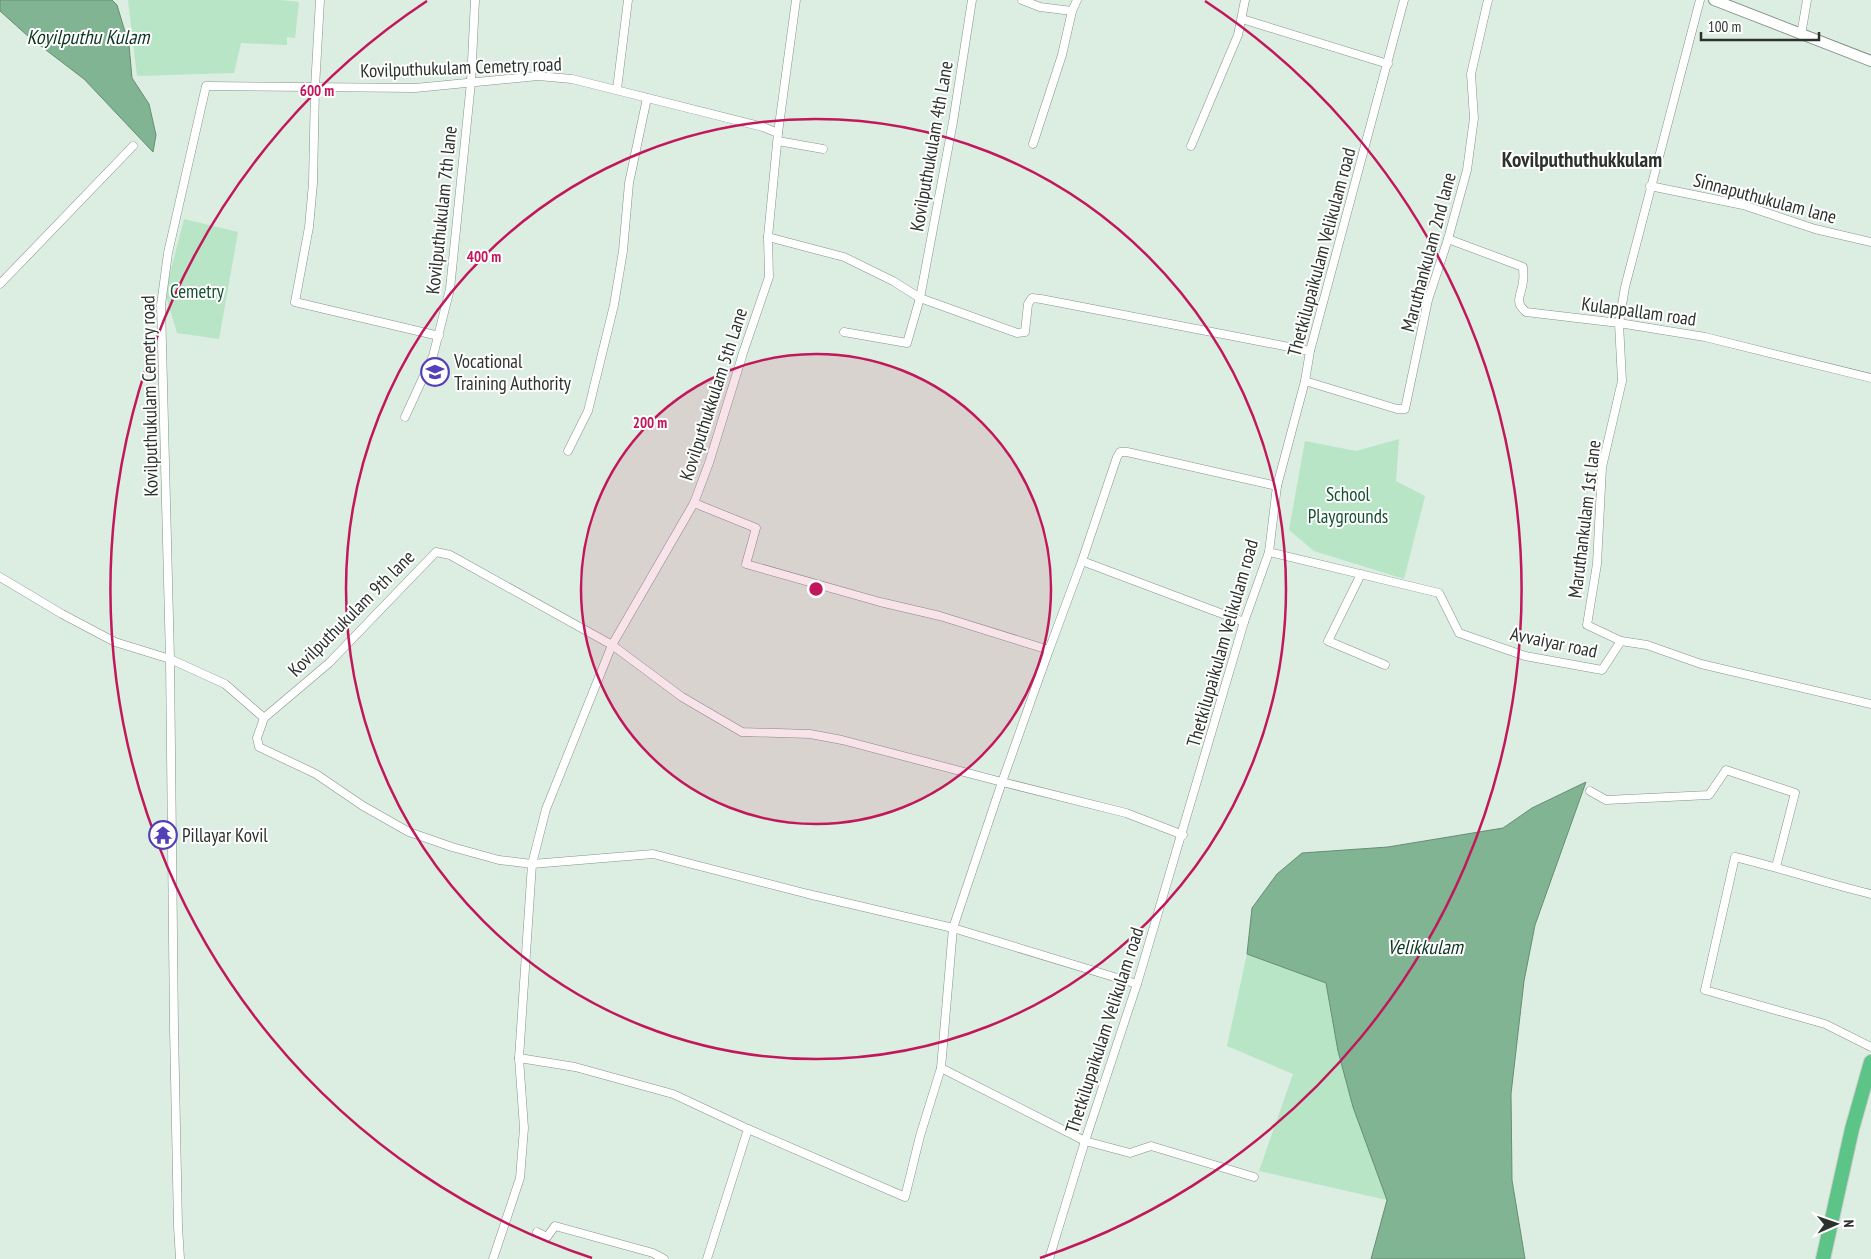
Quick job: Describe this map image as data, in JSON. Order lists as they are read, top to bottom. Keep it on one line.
{"streets":{"street":["Kovilputhukulam Cemetry road","Kovilputhukulam 4th Lane","Sinnaputhukulam lane","Kovilputhukulam 7th lane","Thetkilupaikulam Velikulam road","Maruthankulam 2nd lane","Kulappallam road","Kovilputhukkulam 5th Lane","Maruthankulam 1st lane","Kovilputhukulam 9th lane","Avvaiyar road"]},"crossings":[["Kovilputhukulam Cemetry road","Kovilputhukulam 7th lane"],["Kovilputhukulam Cemetry road","Kovilputhukkulam 5th Lane"],["Sinnaputhukulam lane","Maruthankulam 1st lane"],["Thetkilupaikulam Velikulam road","Maruthankulam 2nd lane"],["Thetkilupaikulam Velikulam road","Avvaiyar road"],["Maruthankulam 2nd lane","Kulappallam road"],["Kulappallam road","Maruthankulam 1st lane"],["Maruthankulam 1st lane","Avvaiyar road"]],"districts":["Kovilputhuthukkulam"],"water":["Koyilputhu Kulam","Velikkulam"],"parks":["Cemetry","School Playgrounds"],"places":{"school or university":["Vocational Training Authority"],"temple":["Pillayar Kovil"]},"scale_bar":"100 m","north":"right","rings":["600 m","400 m","200 m"]}
